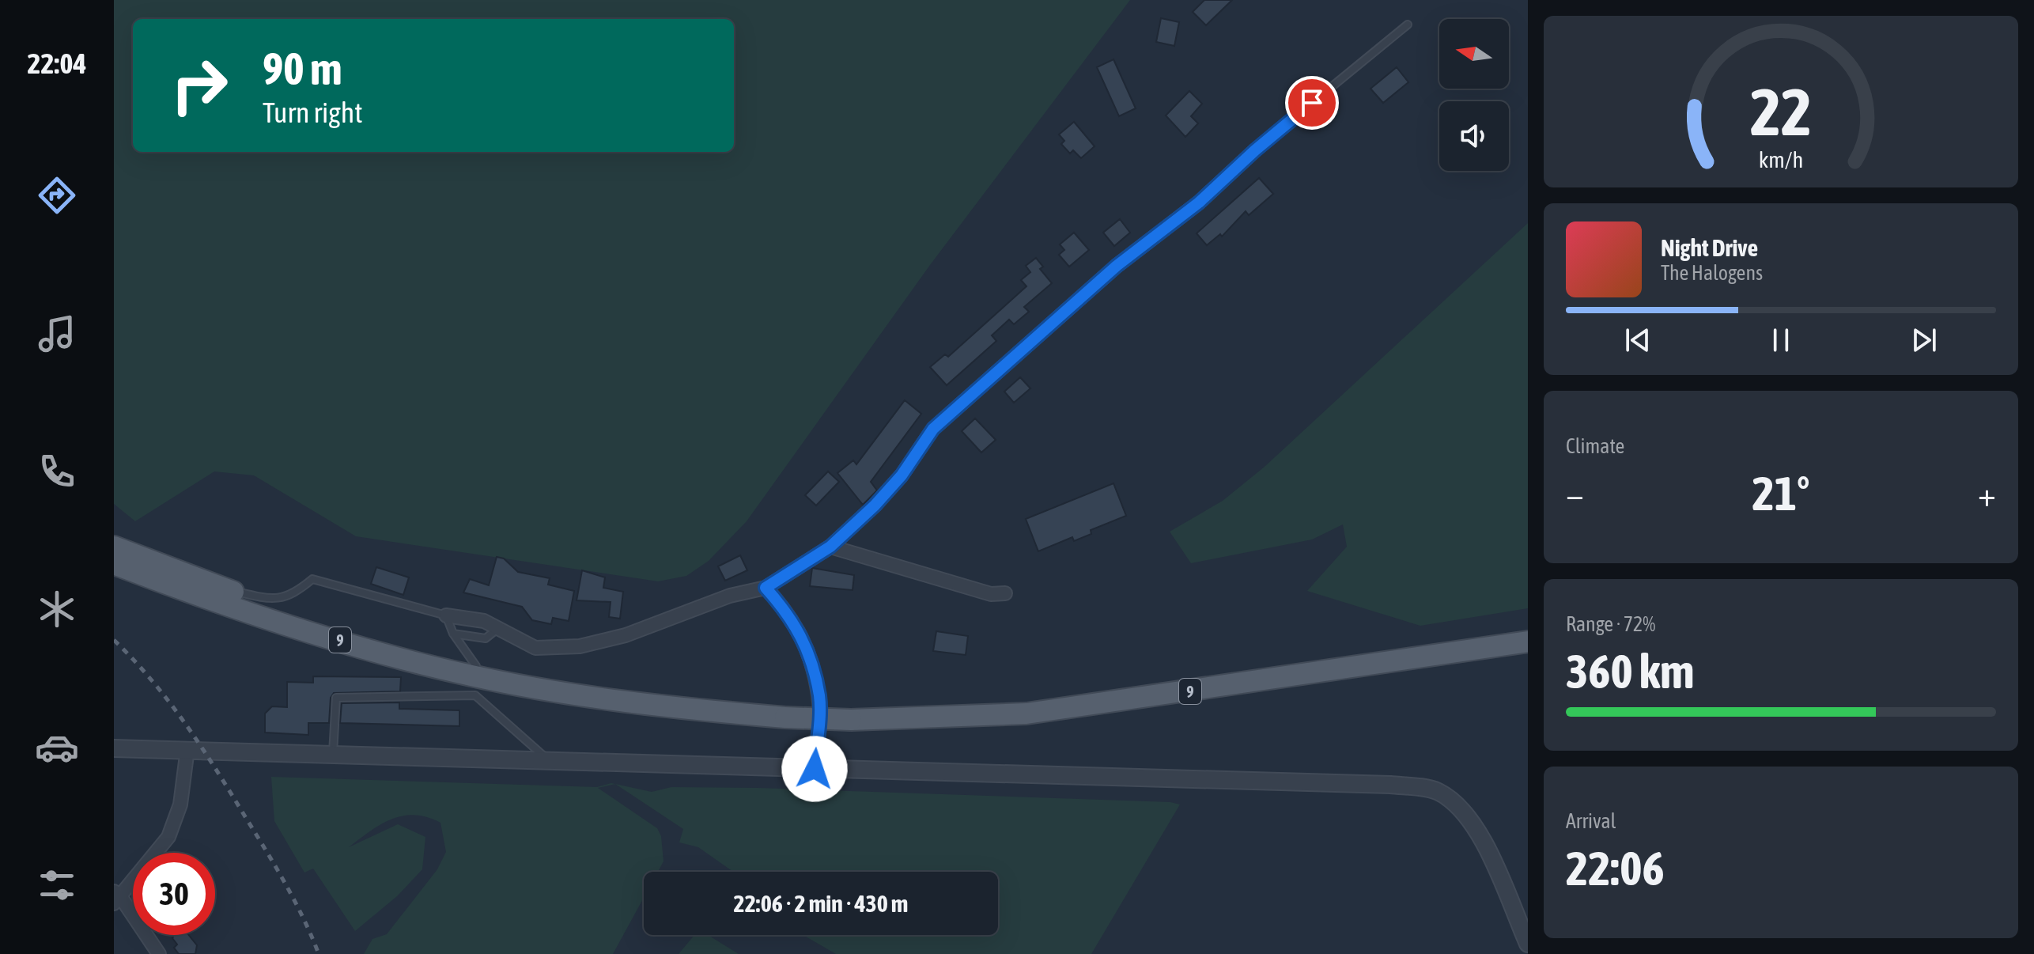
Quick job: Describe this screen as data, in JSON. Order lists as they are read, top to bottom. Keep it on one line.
{"streets":{"main road":["9"]},"north":"left","page":{"tabs":"22:04","turn":["90 m","Turn right"],"song":["Night Drive","The Halogens"],"tile":["Climate",["Range · 72%","360 km"],["Arrival","22:06"]],"heat":["−","21°","+"],"limit":"30","trip":"22:06 · 2 min · 430 m","gauge":["22","km/h"]}}
